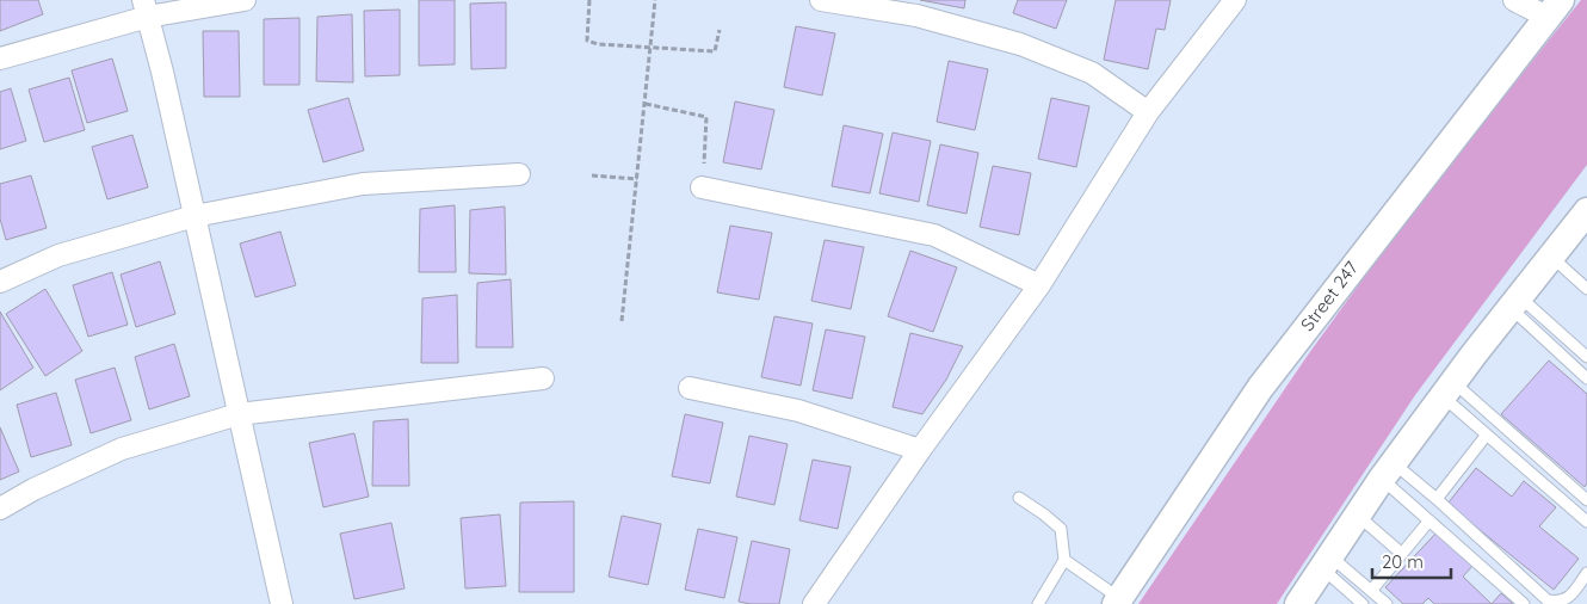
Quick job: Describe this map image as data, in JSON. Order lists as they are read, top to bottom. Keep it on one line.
{"streets":{"street":["Street 247"]},"scale_bar":"20 m"}
